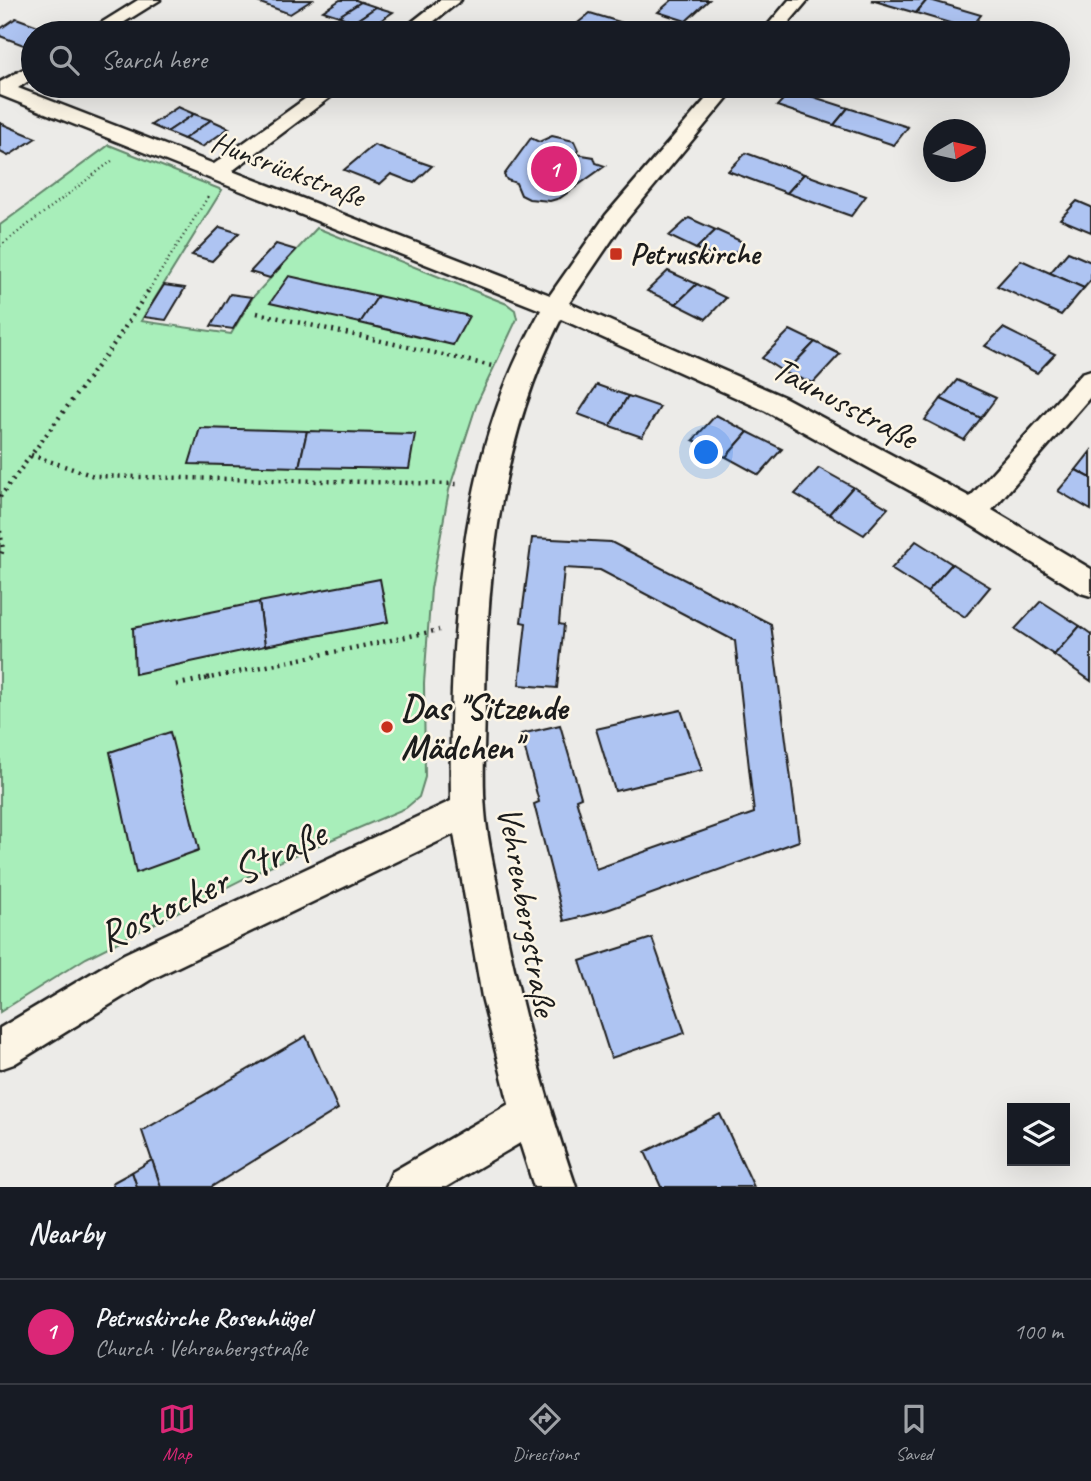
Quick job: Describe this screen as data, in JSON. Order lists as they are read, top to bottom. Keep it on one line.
{"streets":{"street":["Hunsrückstraße","Taunusstraße","Rostocker Straße","Vehrenbergstraße"]},"crossings":[["Hunsrückstraße","Taunusstraße"],["Hunsrückstraße","Vehrenbergstraße"],["Taunusstraße","Vehrenbergstraße"],["Rostocker Straße","Vehrenbergstraße"]],"places":{"transit":["Petruskirche"],"other":["Das \"Sitzende Mädchen\""]},"north":"right","page":{"search":"Search here","pins":"1","heading":"Nearby","list":[{"mark":"1","name":"Petruskirche Rosenhügel","note":"Church · Vehrenbergstraße","value":"100 m"}],"nav":["Map","Directions","Saved"]}}
